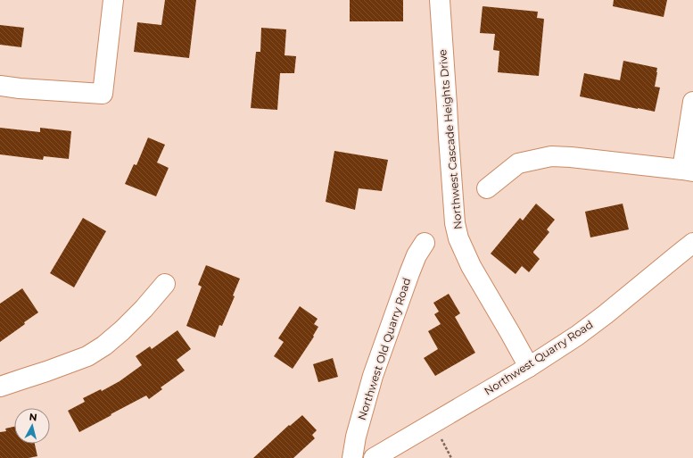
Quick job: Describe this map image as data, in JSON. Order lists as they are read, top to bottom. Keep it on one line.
{"streets":{"street":["Northwest Cascade Heights Drive","Northwest Old Quarry Road","Northwest Quarry Road"]},"crossings":[["Northwest Cascade Heights Drive","Northwest Quarry Road"]],"north":"top"}
